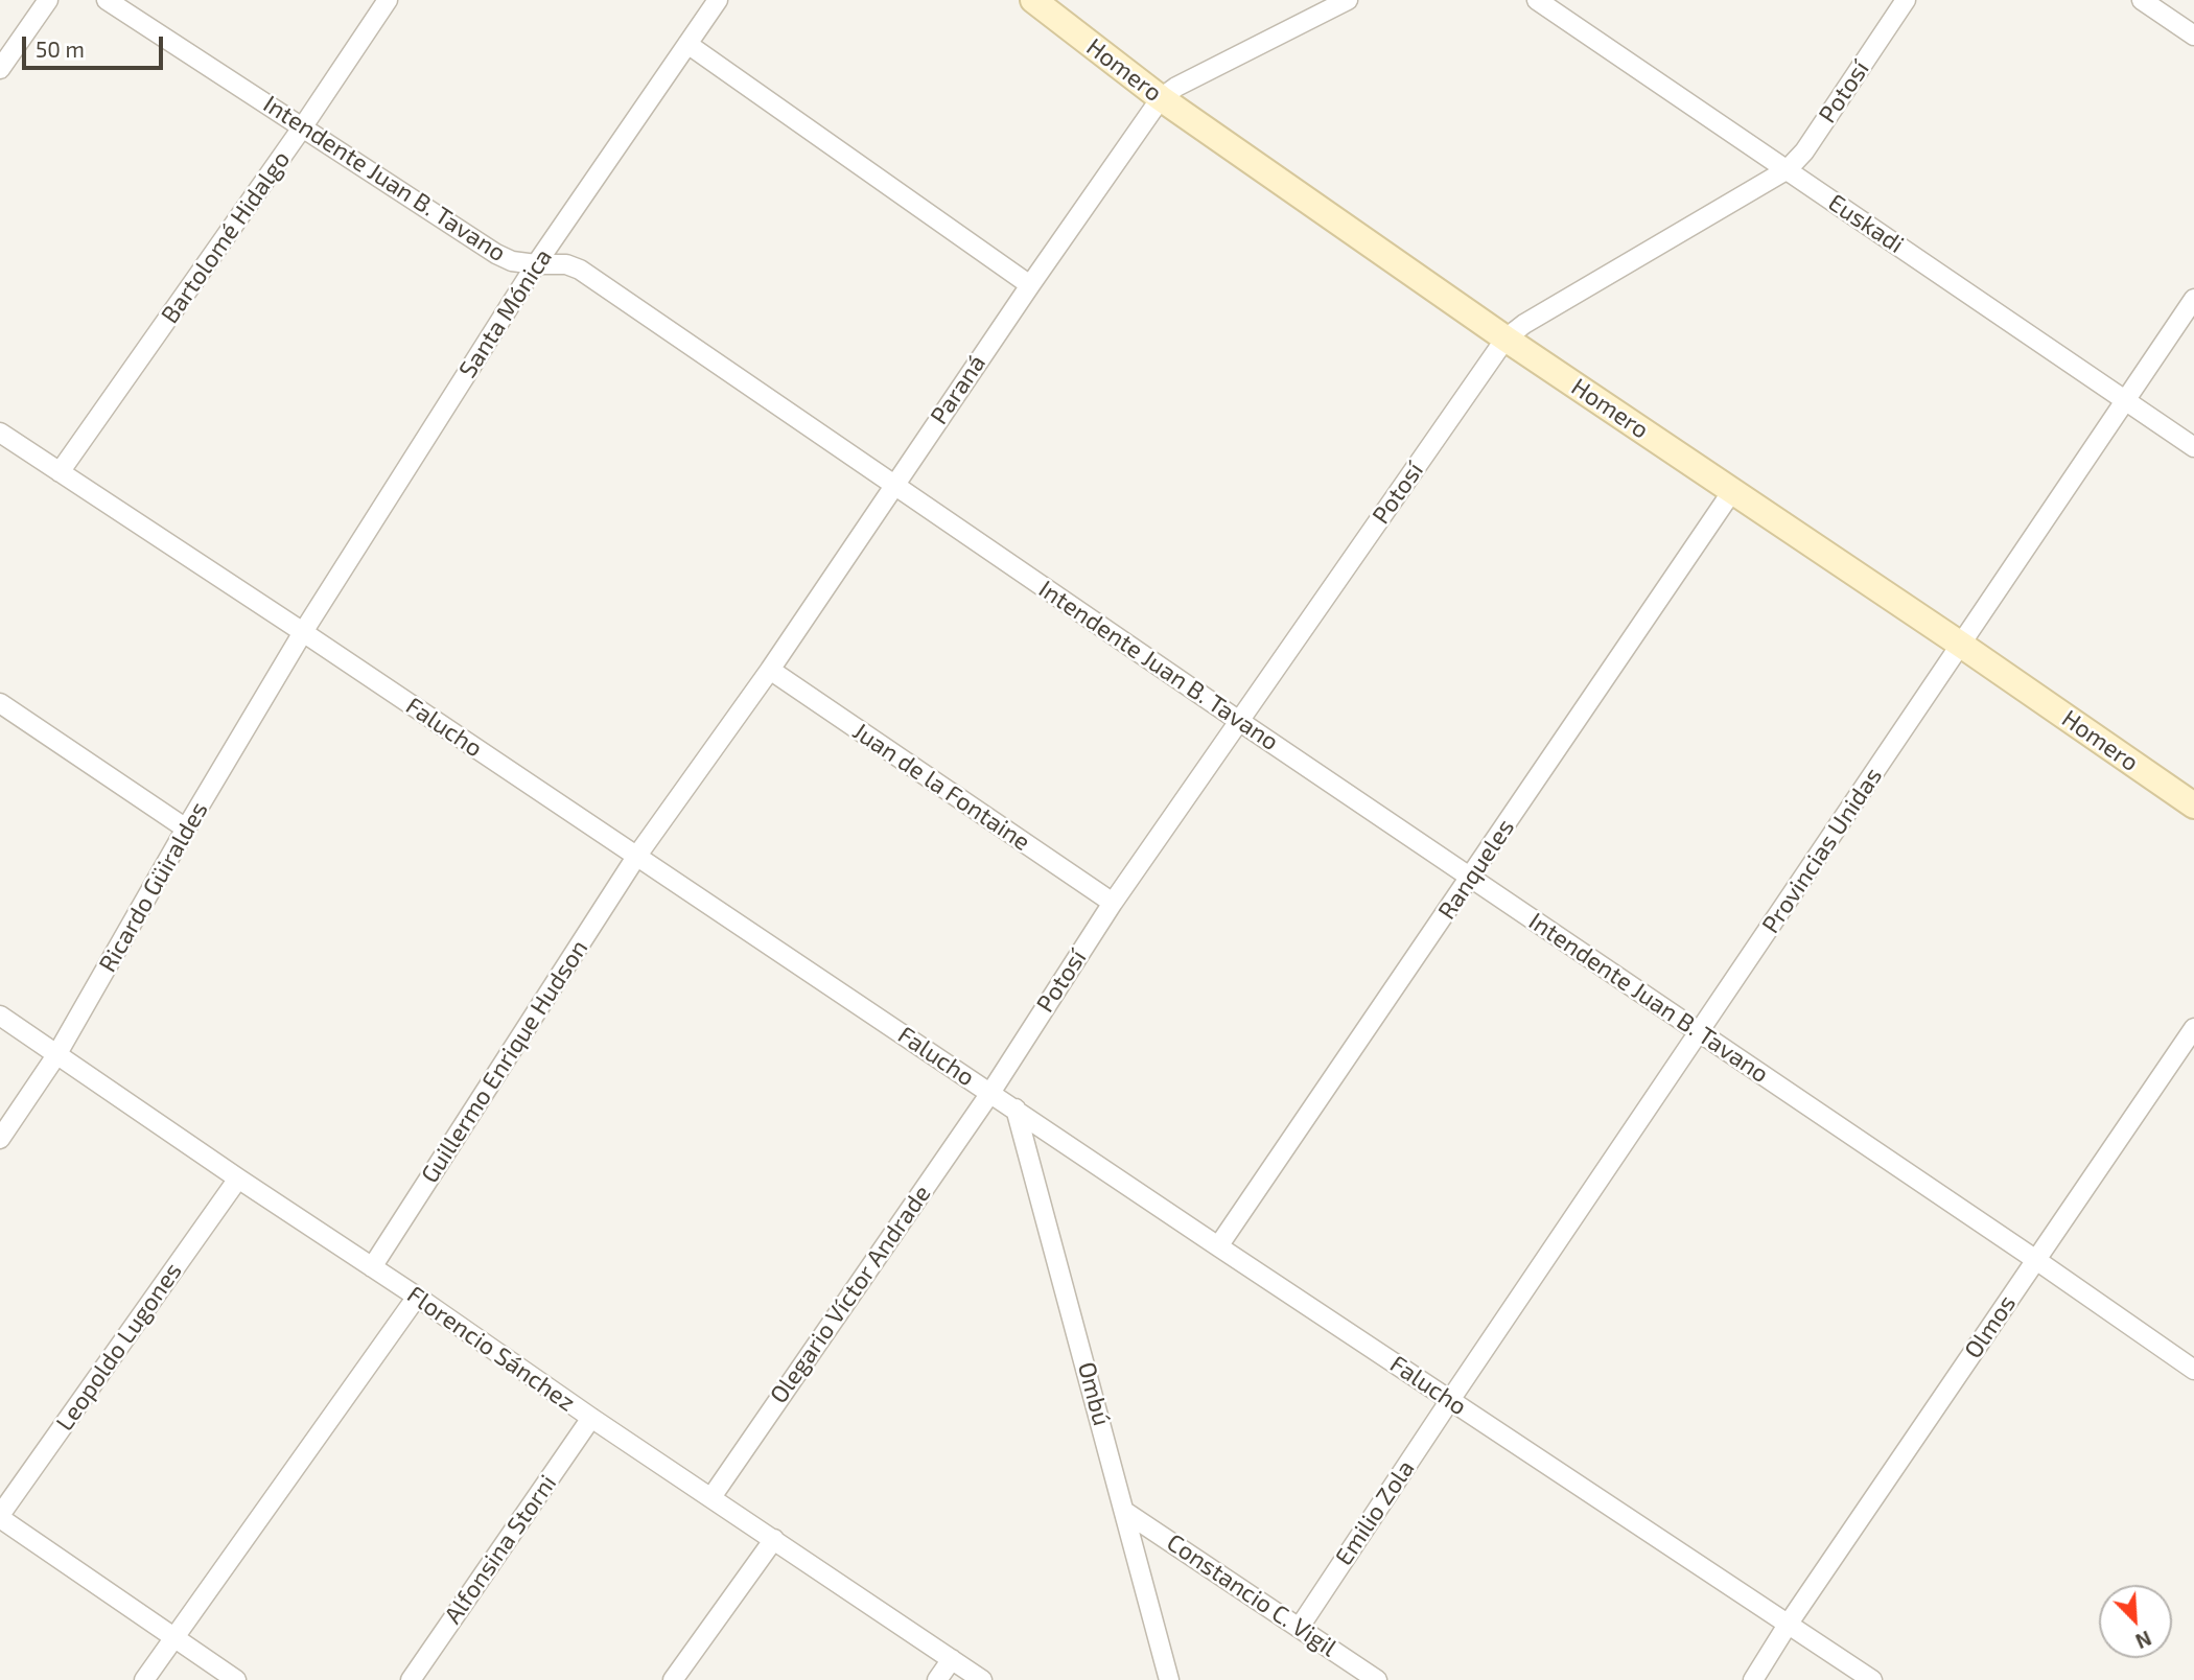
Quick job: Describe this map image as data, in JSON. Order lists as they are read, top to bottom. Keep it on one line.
{"streets":{"main road":["Homero"],"street":["Potosí","Intendente Juan B. Tavano","Euskadi","Bartolomé Hidalgo","Santa Mónica","Paraná","Falucho","Juan de la Fontaine","Provincias Unidas","Ranqueles","Ricardo Güiraldes","Guillermo Enrique Hudson","Olegario Víctor Andrade","Olmos","Leopoldo Lugones","Florencio Sánchez","Ombú","Emilio Zola","Alfonsina Storni","Constancio C. Vigil"]},"crossings":[["Homero","Potosí"],["Homero","Paraná"],["Homero","Provincias Unidas"],["Homero","Ranqueles"],["Potosí","Intendente Juan B. Tavano"],["Potosí","Euskadi"],["Potosí","Falucho"],["Potosí","Juan de la Fontaine"],["Potosí","Olegario Víctor Andrade"],["Intendente Juan B. Tavano","Bartolomé Hidalgo"],["Intendente Juan B. Tavano","Santa Mónica"],["Intendente Juan B. Tavano","Paraná"],["Intendente Juan B. Tavano","Provincias Unidas"],["Intendente Juan B. Tavano","Ranqueles"],["Intendente Juan B. Tavano","Olmos"],["Euskadi","Provincias Unidas"],["Bartolomé Hidalgo","Falucho"],["Santa Mónica","Falucho"],["Santa Mónica","Ricardo Güiraldes"],["Paraná","Falucho"],["Paraná","Juan de la Fontaine"],["Paraná","Guillermo Enrique Hudson"],["Falucho","Provincias Unidas"],["Falucho","Ranqueles"],["Falucho","Ricardo Güiraldes"],["Falucho","Guillermo Enrique Hudson"],["Falucho","Olegario Víctor Andrade"],["Falucho","Olmos"],["Falucho","Ombú"],["Falucho","Emilio Zola"],["Provincias Unidas","Emilio Zola"],["Ricardo Güiraldes","Florencio Sánchez"],["Guillermo Enrique Hudson","Florencio Sánchez"],["Olegario Víctor Andrade","Florencio Sánchez"],["Leopoldo Lugones","Florencio Sánchez"],["Florencio Sánchez","Alfonsina Storni"],["Ombú","Constancio C. Vigil"],["Emilio Zola","Constancio C. Vigil"]],"scale_bar":"50 m","north":"bottom right"}
